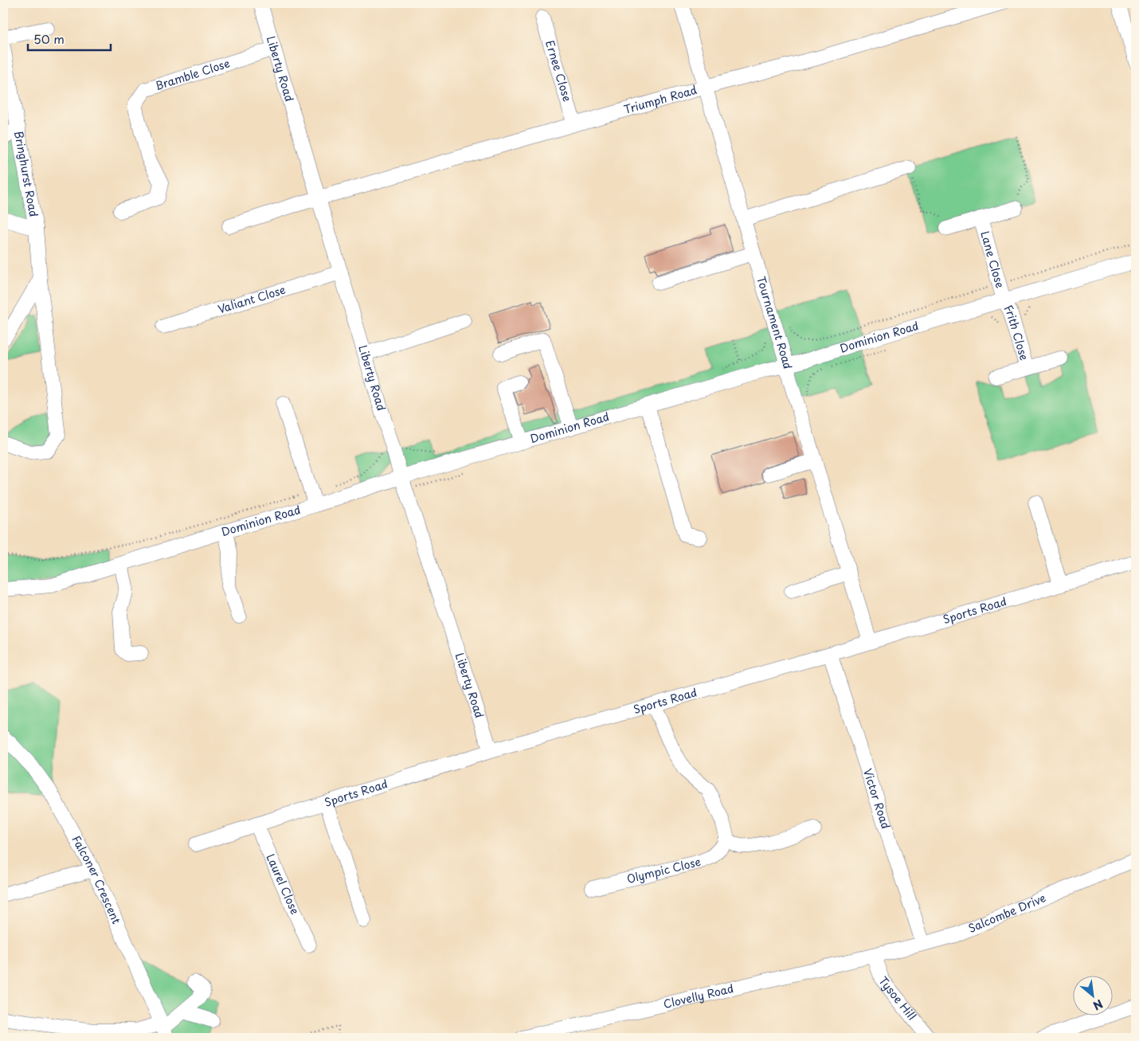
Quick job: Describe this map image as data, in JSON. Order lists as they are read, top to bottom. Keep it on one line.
{"streets":{"street":["Liberty Road","Ernee Close","Bramble Close","Triumph Road","Bringhurst Road","Lane Close","Valiant Close","Tournament Road","Frith Close","Dominion Road","Sports Road","Victor Road","Olympic Close","Falconer Crescent","Laurel Close","Salcombe Drive","Clovelly Road","Tysoe Hill"]},"crossings":[["Liberty Road","Bramble Close"],["Liberty Road","Triumph Road"],["Liberty Road","Valiant Close"],["Liberty Road","Dominion Road"],["Liberty Road","Sports Road"],["Ernee Close","Triumph Road"],["Triumph Road","Tournament Road"],["Lane Close","Frith Close"],["Lane Close","Dominion Road"],["Tournament Road","Dominion Road"],["Tournament Road","Sports Road"],["Frith Close","Dominion Road"],["Sports Road","Victor Road"],["Sports Road","Laurel Close"],["Victor Road","Salcombe Drive"],["Salcombe Drive","Clovelly Road"],["Salcombe Drive","Tysoe Hill"],["Clovelly Road","Tysoe Hill"]],"scale_bar":"50 m","north":"bottom right"}
